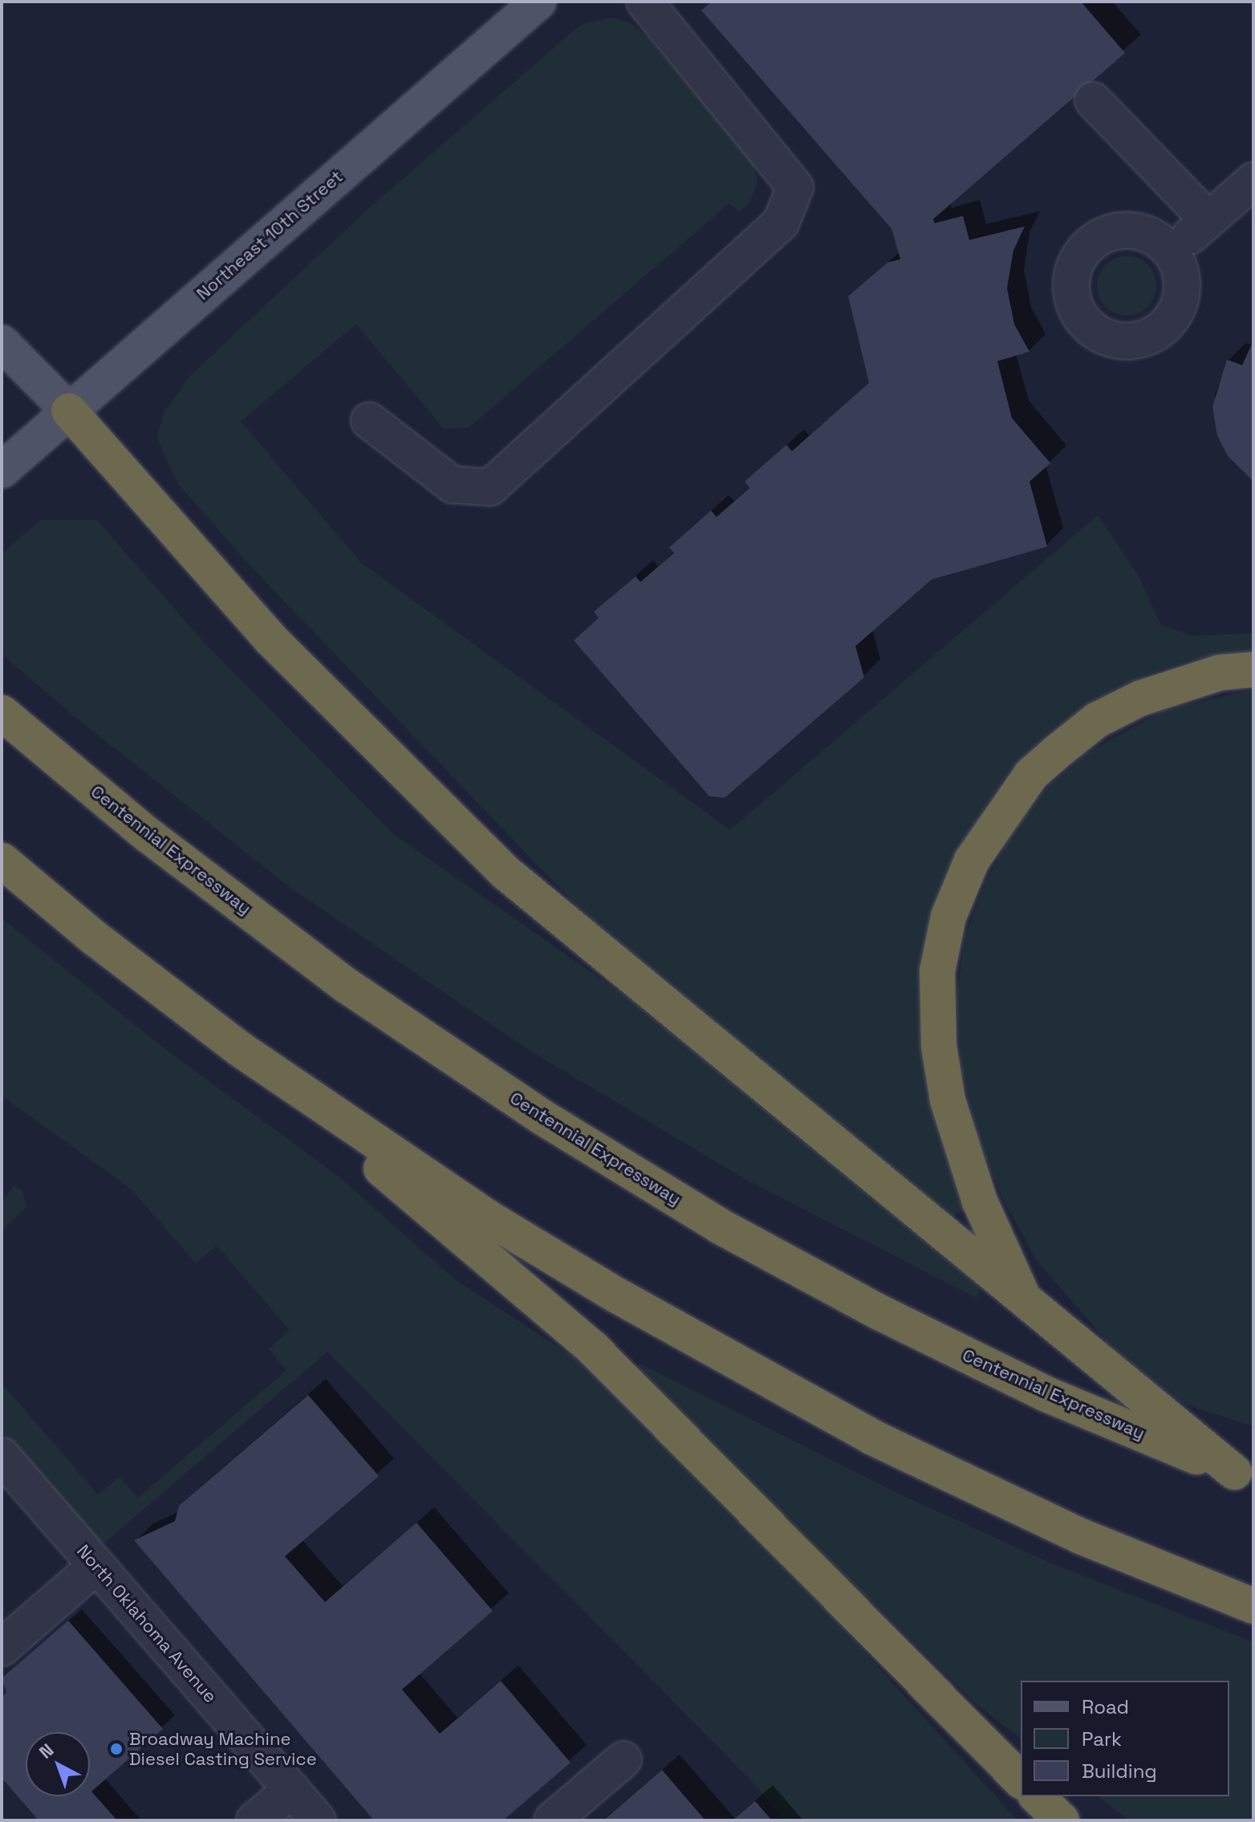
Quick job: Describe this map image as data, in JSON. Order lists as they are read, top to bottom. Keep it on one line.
{"streets":{"highway":["Centennial Expressway"],"main road":["Northeast 10th Street"],"street":["North Oklahoma Avenue"]},"places":["Broadway Machine Diesel Casting Service"],"legend":["Road","Park","Building"],"north":"top left"}
